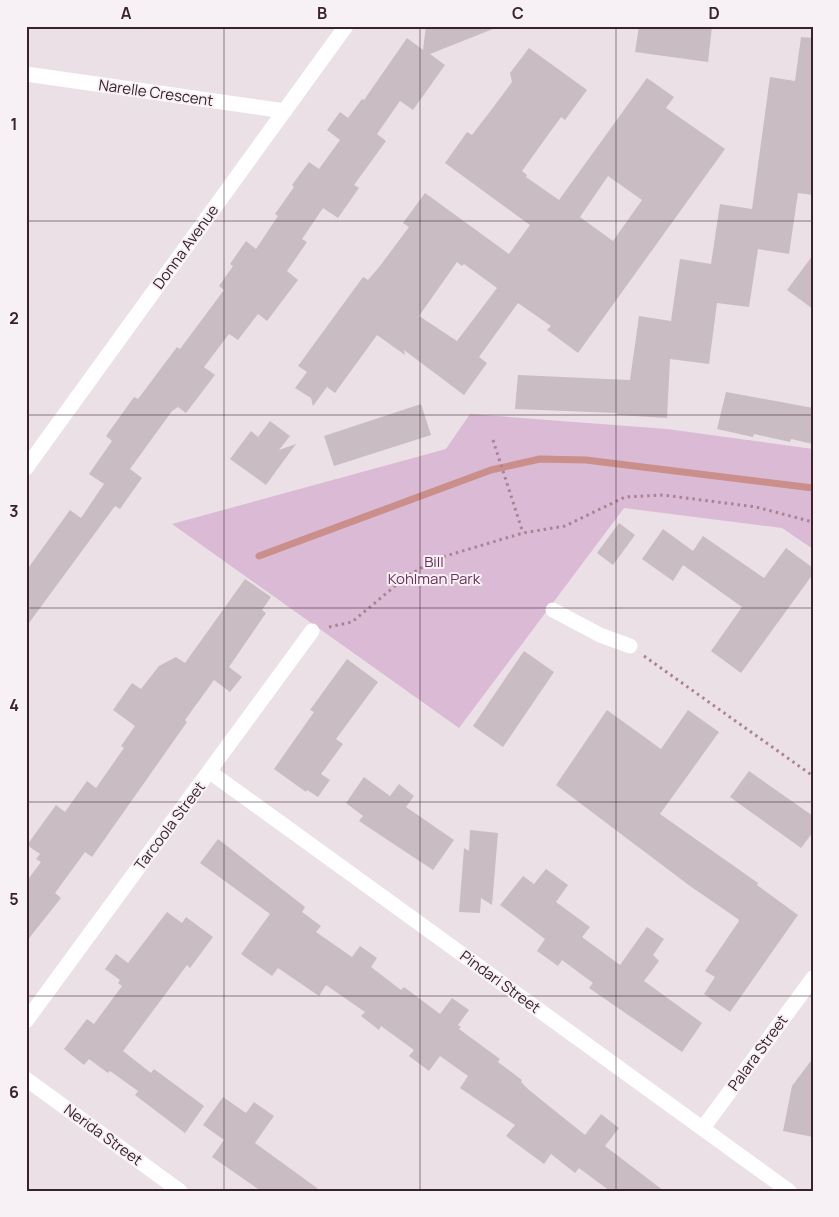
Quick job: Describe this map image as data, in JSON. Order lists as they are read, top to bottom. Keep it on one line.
{"streets":{"street":["Narelle Crescent","Donna Avenue","Tarcoola Street","Pindari Street","Palara Street","Nerida Street"]},"crossings":[["Narelle Crescent","Donna Avenue"],["Tarcoola Street","Pindari Street"],["Pindari Street","Palara Street"]],"parks":["Bill Kohlman Park"],"grid":{"columns":["A","B","C","D"],"rows":["1","2","3","4","5","6"]}}
